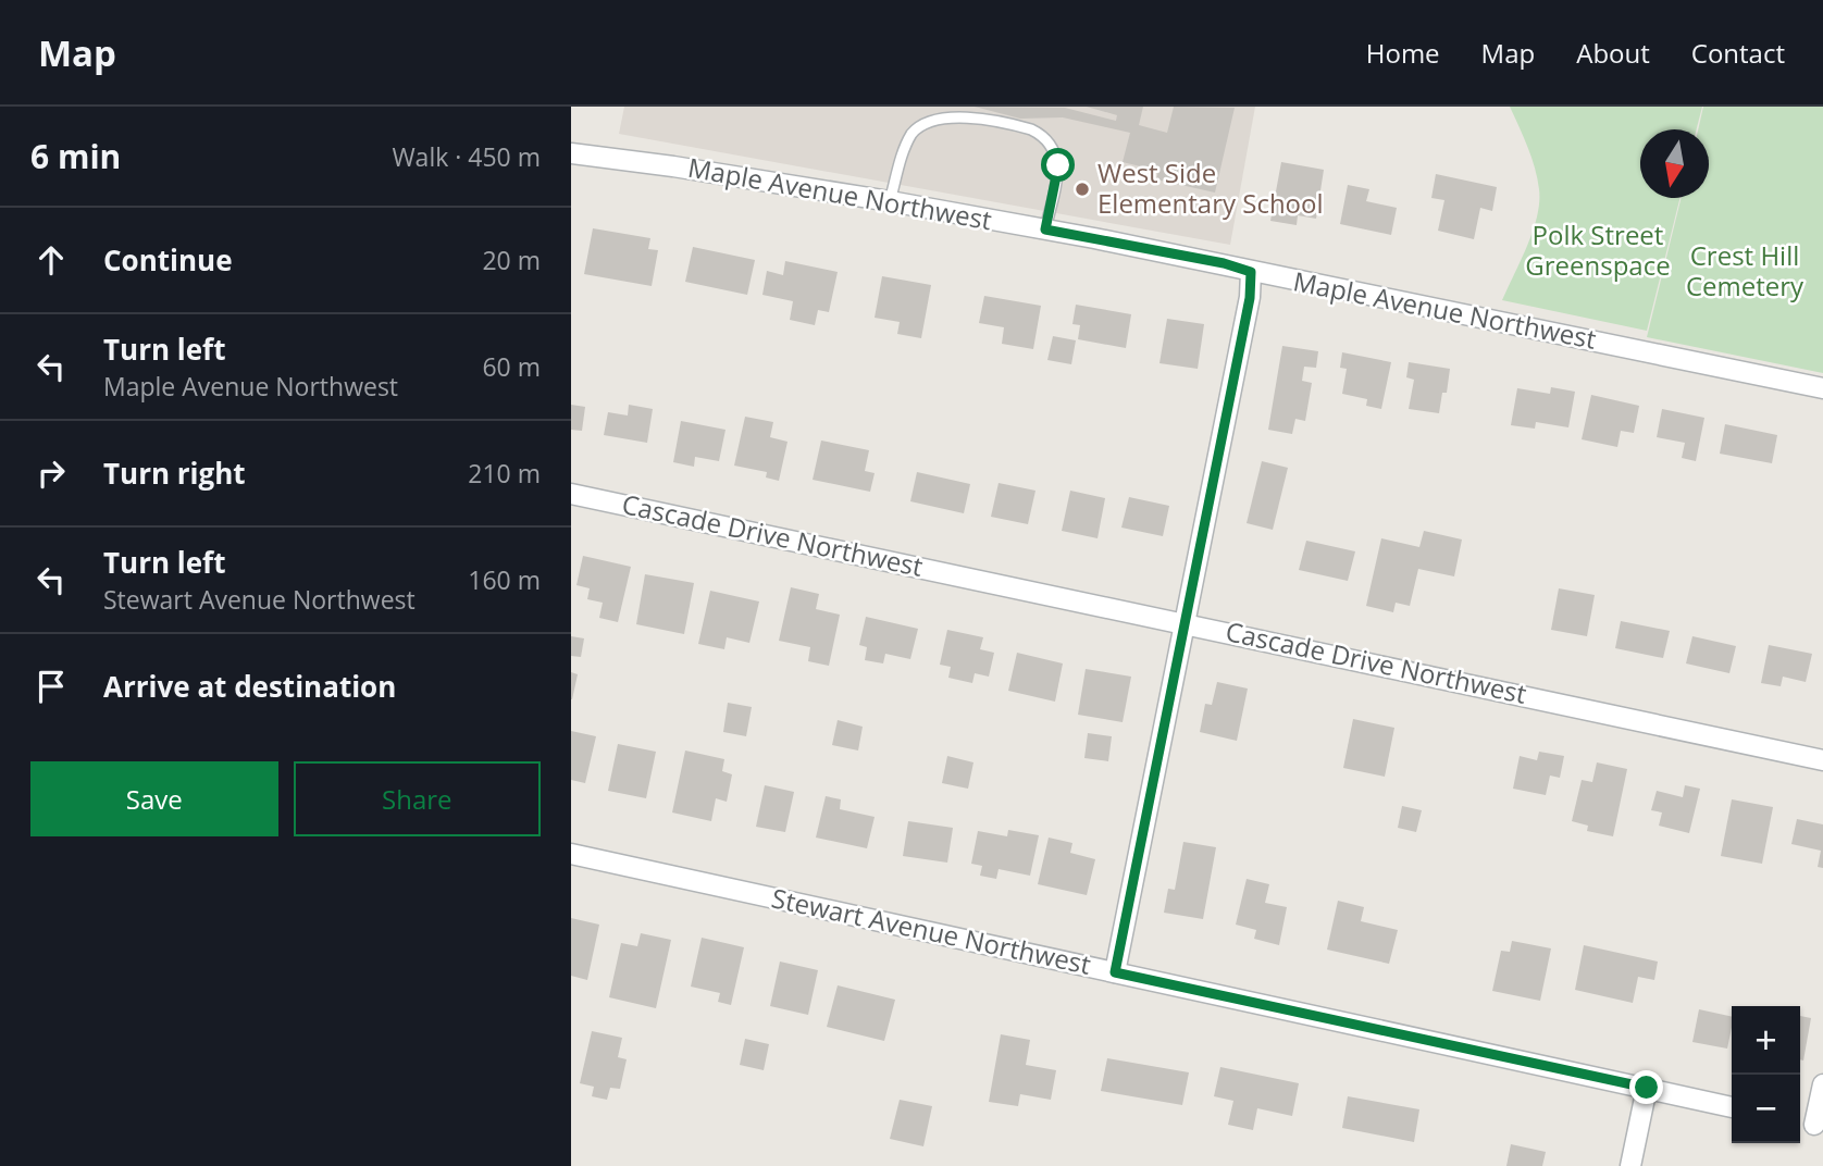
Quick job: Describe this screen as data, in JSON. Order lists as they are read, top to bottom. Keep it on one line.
{"streets":{"street":["Maple Avenue Northwest","Cascade Drive Northwest","Stewart Avenue Northwest"]},"parks":["Polk Street Greenspace","Crest Hill Cemetery"],"places":["West Side Elementary School"],"north":"bottom","page":{"header":"Map","nav":["Home","Map","About","Contact"],"heading":["6 min","Walk · 450 m"],"list":[["Continue","20 m"],["Turn left","Maple Avenue Northwest","60 m"],["Turn right","210 m"],["Turn left","Stewart Avenue Northwest","160 m"],"Arrive at destination"],"buttons":["Save","Share"],"map_buttons":["+","−"]}}
